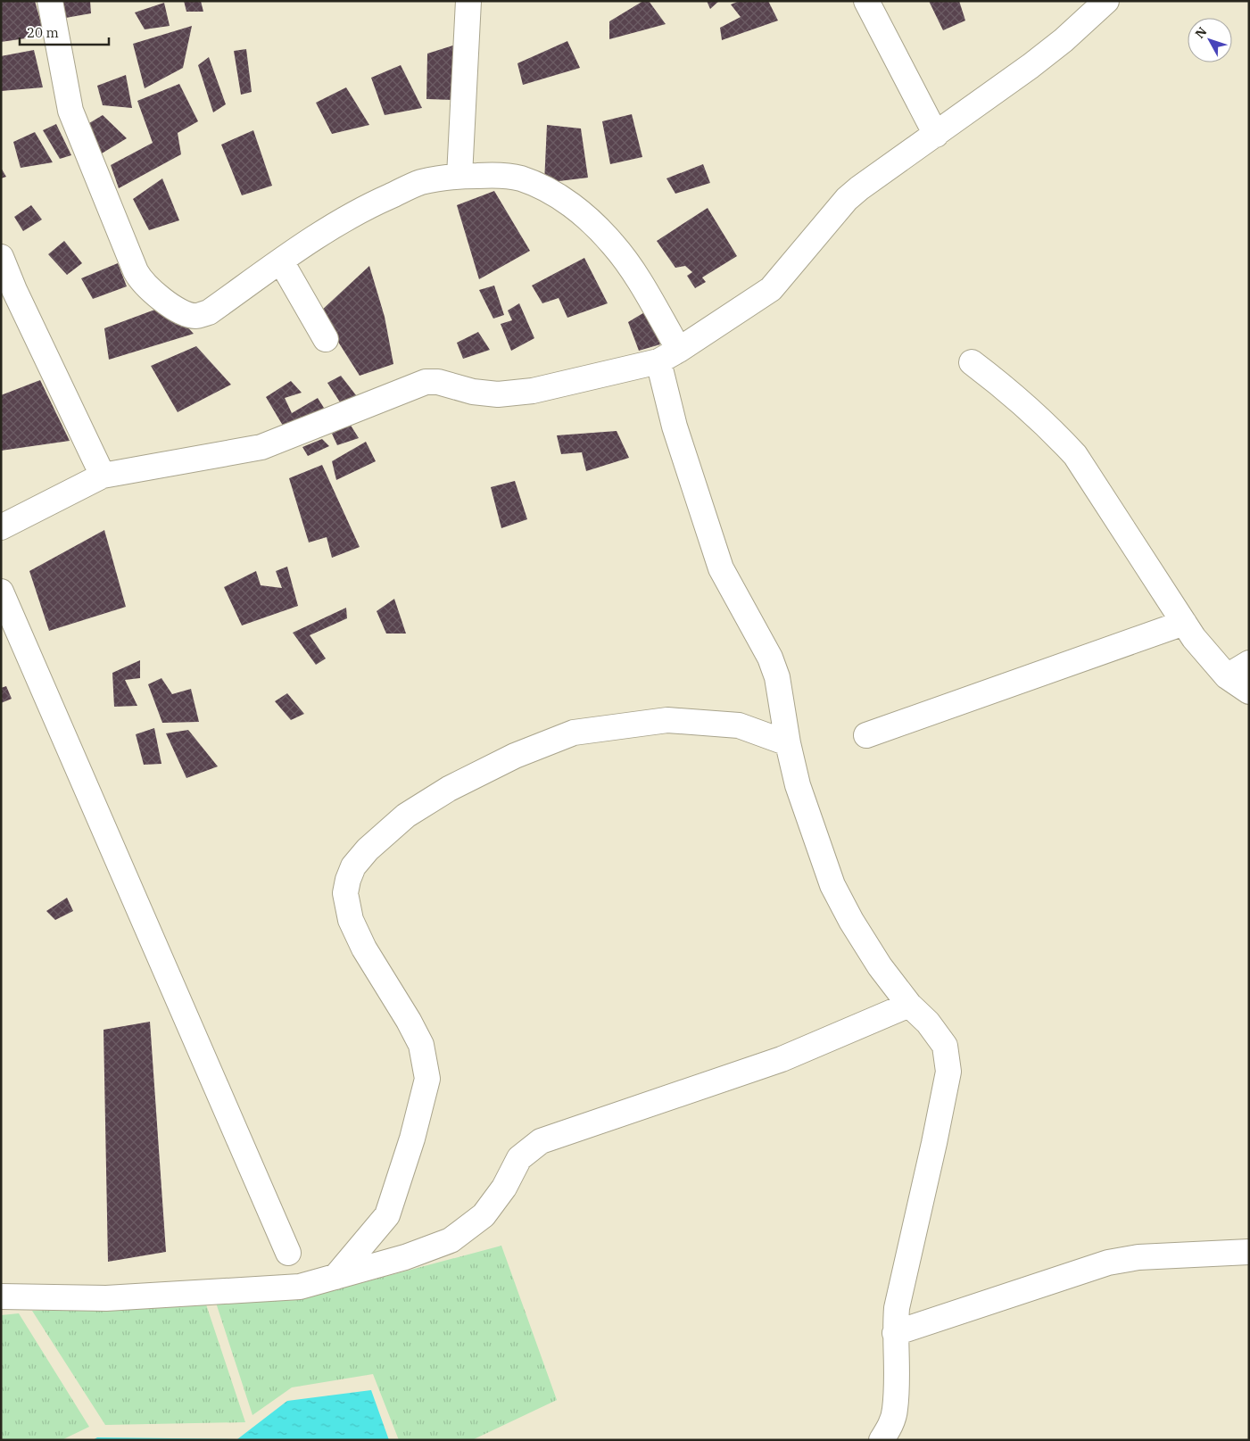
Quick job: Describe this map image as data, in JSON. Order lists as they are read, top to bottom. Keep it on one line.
{"scale_bar":"20 m","north":"top left"}
